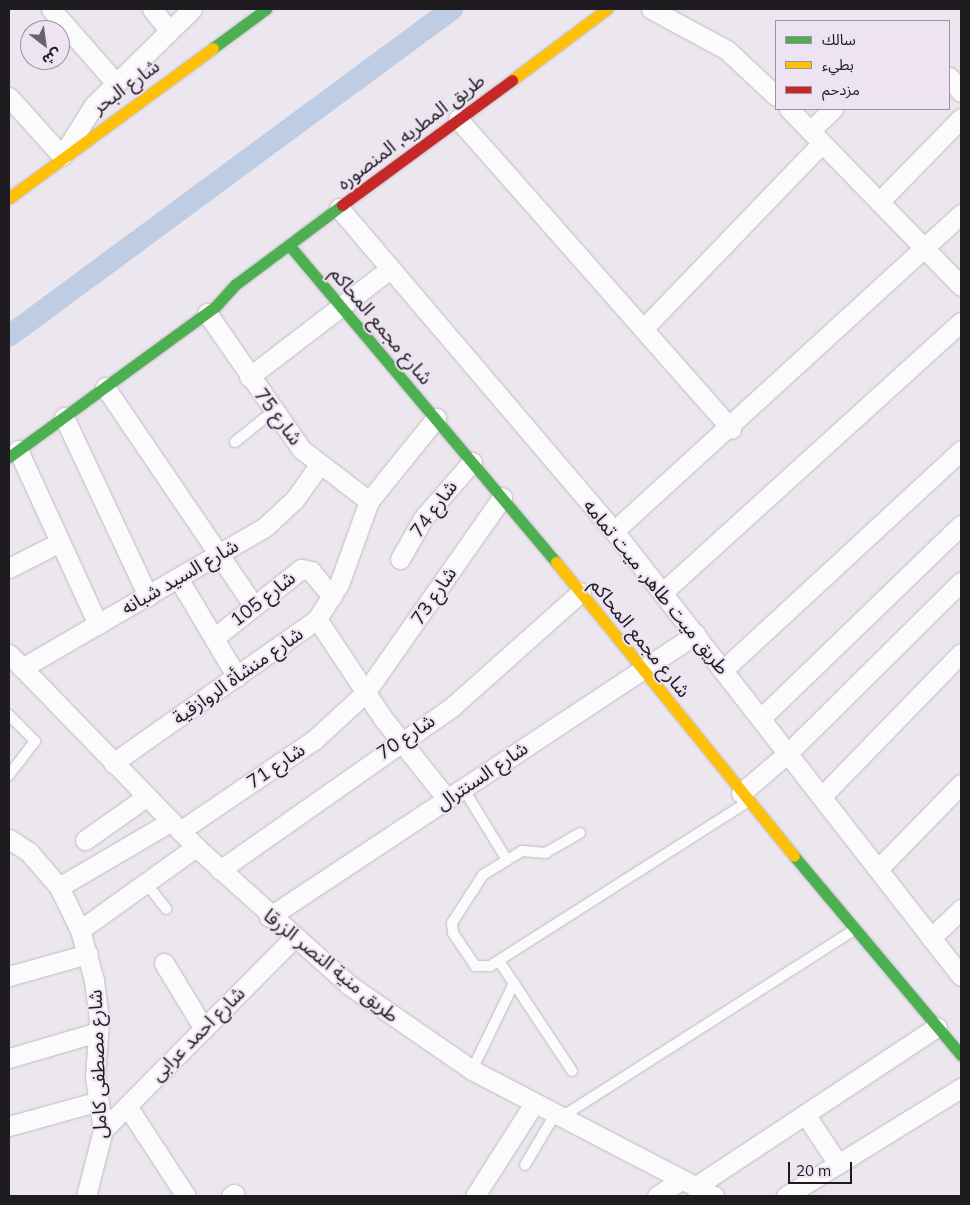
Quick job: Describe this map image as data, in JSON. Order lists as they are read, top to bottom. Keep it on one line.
{"streets":{"street":["شارع البحر","طريق المطريه, المنصوره","شارع مجمع المحاكم","شارع 75","شارع 74","شارع السيد شبانه","طريق ميت طاهر, ميت تمامه","شارع 73","شارع 105","شارع منشأة الروازقية","شارع 70","شارع 71","شارع السنترال","طريق منية النصر الزرقا","شارع احمد عرابى","شارع مصطفى كامل"]},"crossings":[["طريق المطريه, المنصوره","شارع مجمع المحاكم"],["طريق المطريه, المنصوره","شارع 75"],["طريق المطريه, المنصوره","طريق ميت طاهر, ميت تمامه"],["شارع مجمع المحاكم","شارع 74"],["شارع مجمع المحاكم","شارع 73"],["شارع مجمع المحاكم","شارع منشأة الروازقية"],["شارع مجمع المحاكم","شارع 70"],["شارع مجمع المحاكم","شارع السنترال"],["شارع 75","شارع السيد شبانه"],["شارع 75","شارع منشأة الروازقية"],["شارع السيد شبانه","طريق منية النصر الزرقا"],["طريق ميت طاهر, ميت تمامه","شارع السنترال"],["شارع 73","شارع 71"],["شارع 105","شارع منشأة الروازقية"],["شارع منشأة الروازقية","طريق منية النصر الزرقا"],["شارع 70","طريق منية النصر الزرقا"],["شارع 71","طريق منية النصر الزرقا"],["شارع 71","شارع مصطفى كامل"],["شارع السنترال","طريق منية النصر الزرقا"],["طريق منية النصر الزرقا","شارع احمد عرابى"],["شارع احمد عرابى","شارع مصطفى كامل"]],"legend":["سالك","بطيء","مزدحم"],"scale_bar":"20 m","north":"bottom right"}
